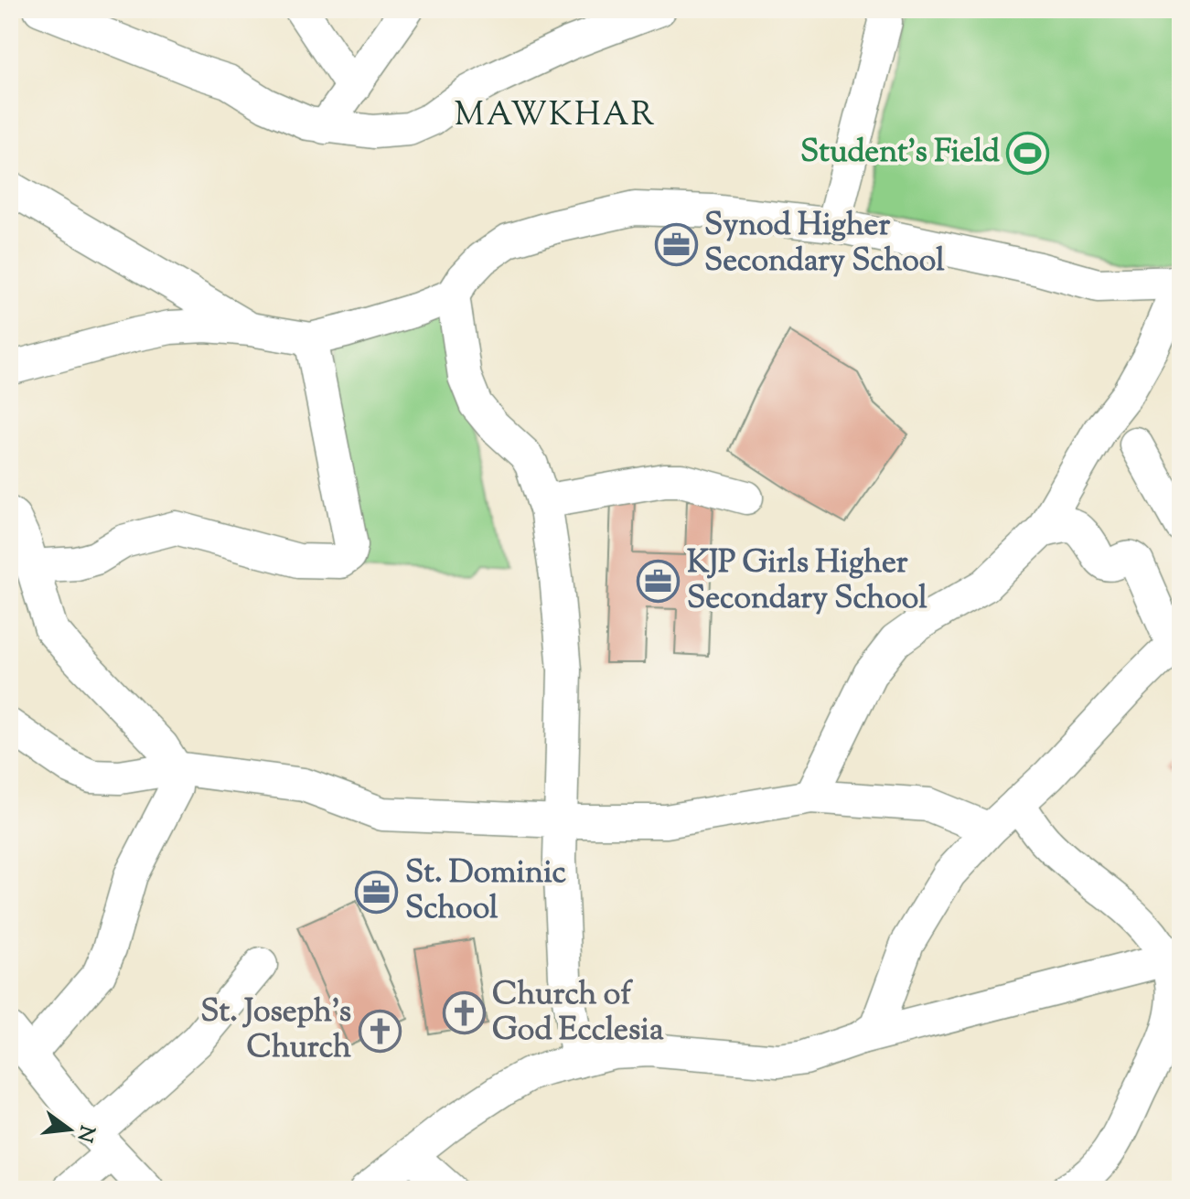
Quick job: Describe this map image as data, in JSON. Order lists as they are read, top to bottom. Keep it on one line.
{"districts":["MAWKHAR"],"places":{"sports":["Student's Field"],"office":["Synod Higher Secondary School","KJP Girls Higher Secondary School","St. Dominic School"],"church":["Church of God Ecclesia","St. Joseph's Church"]},"north":"right"}
